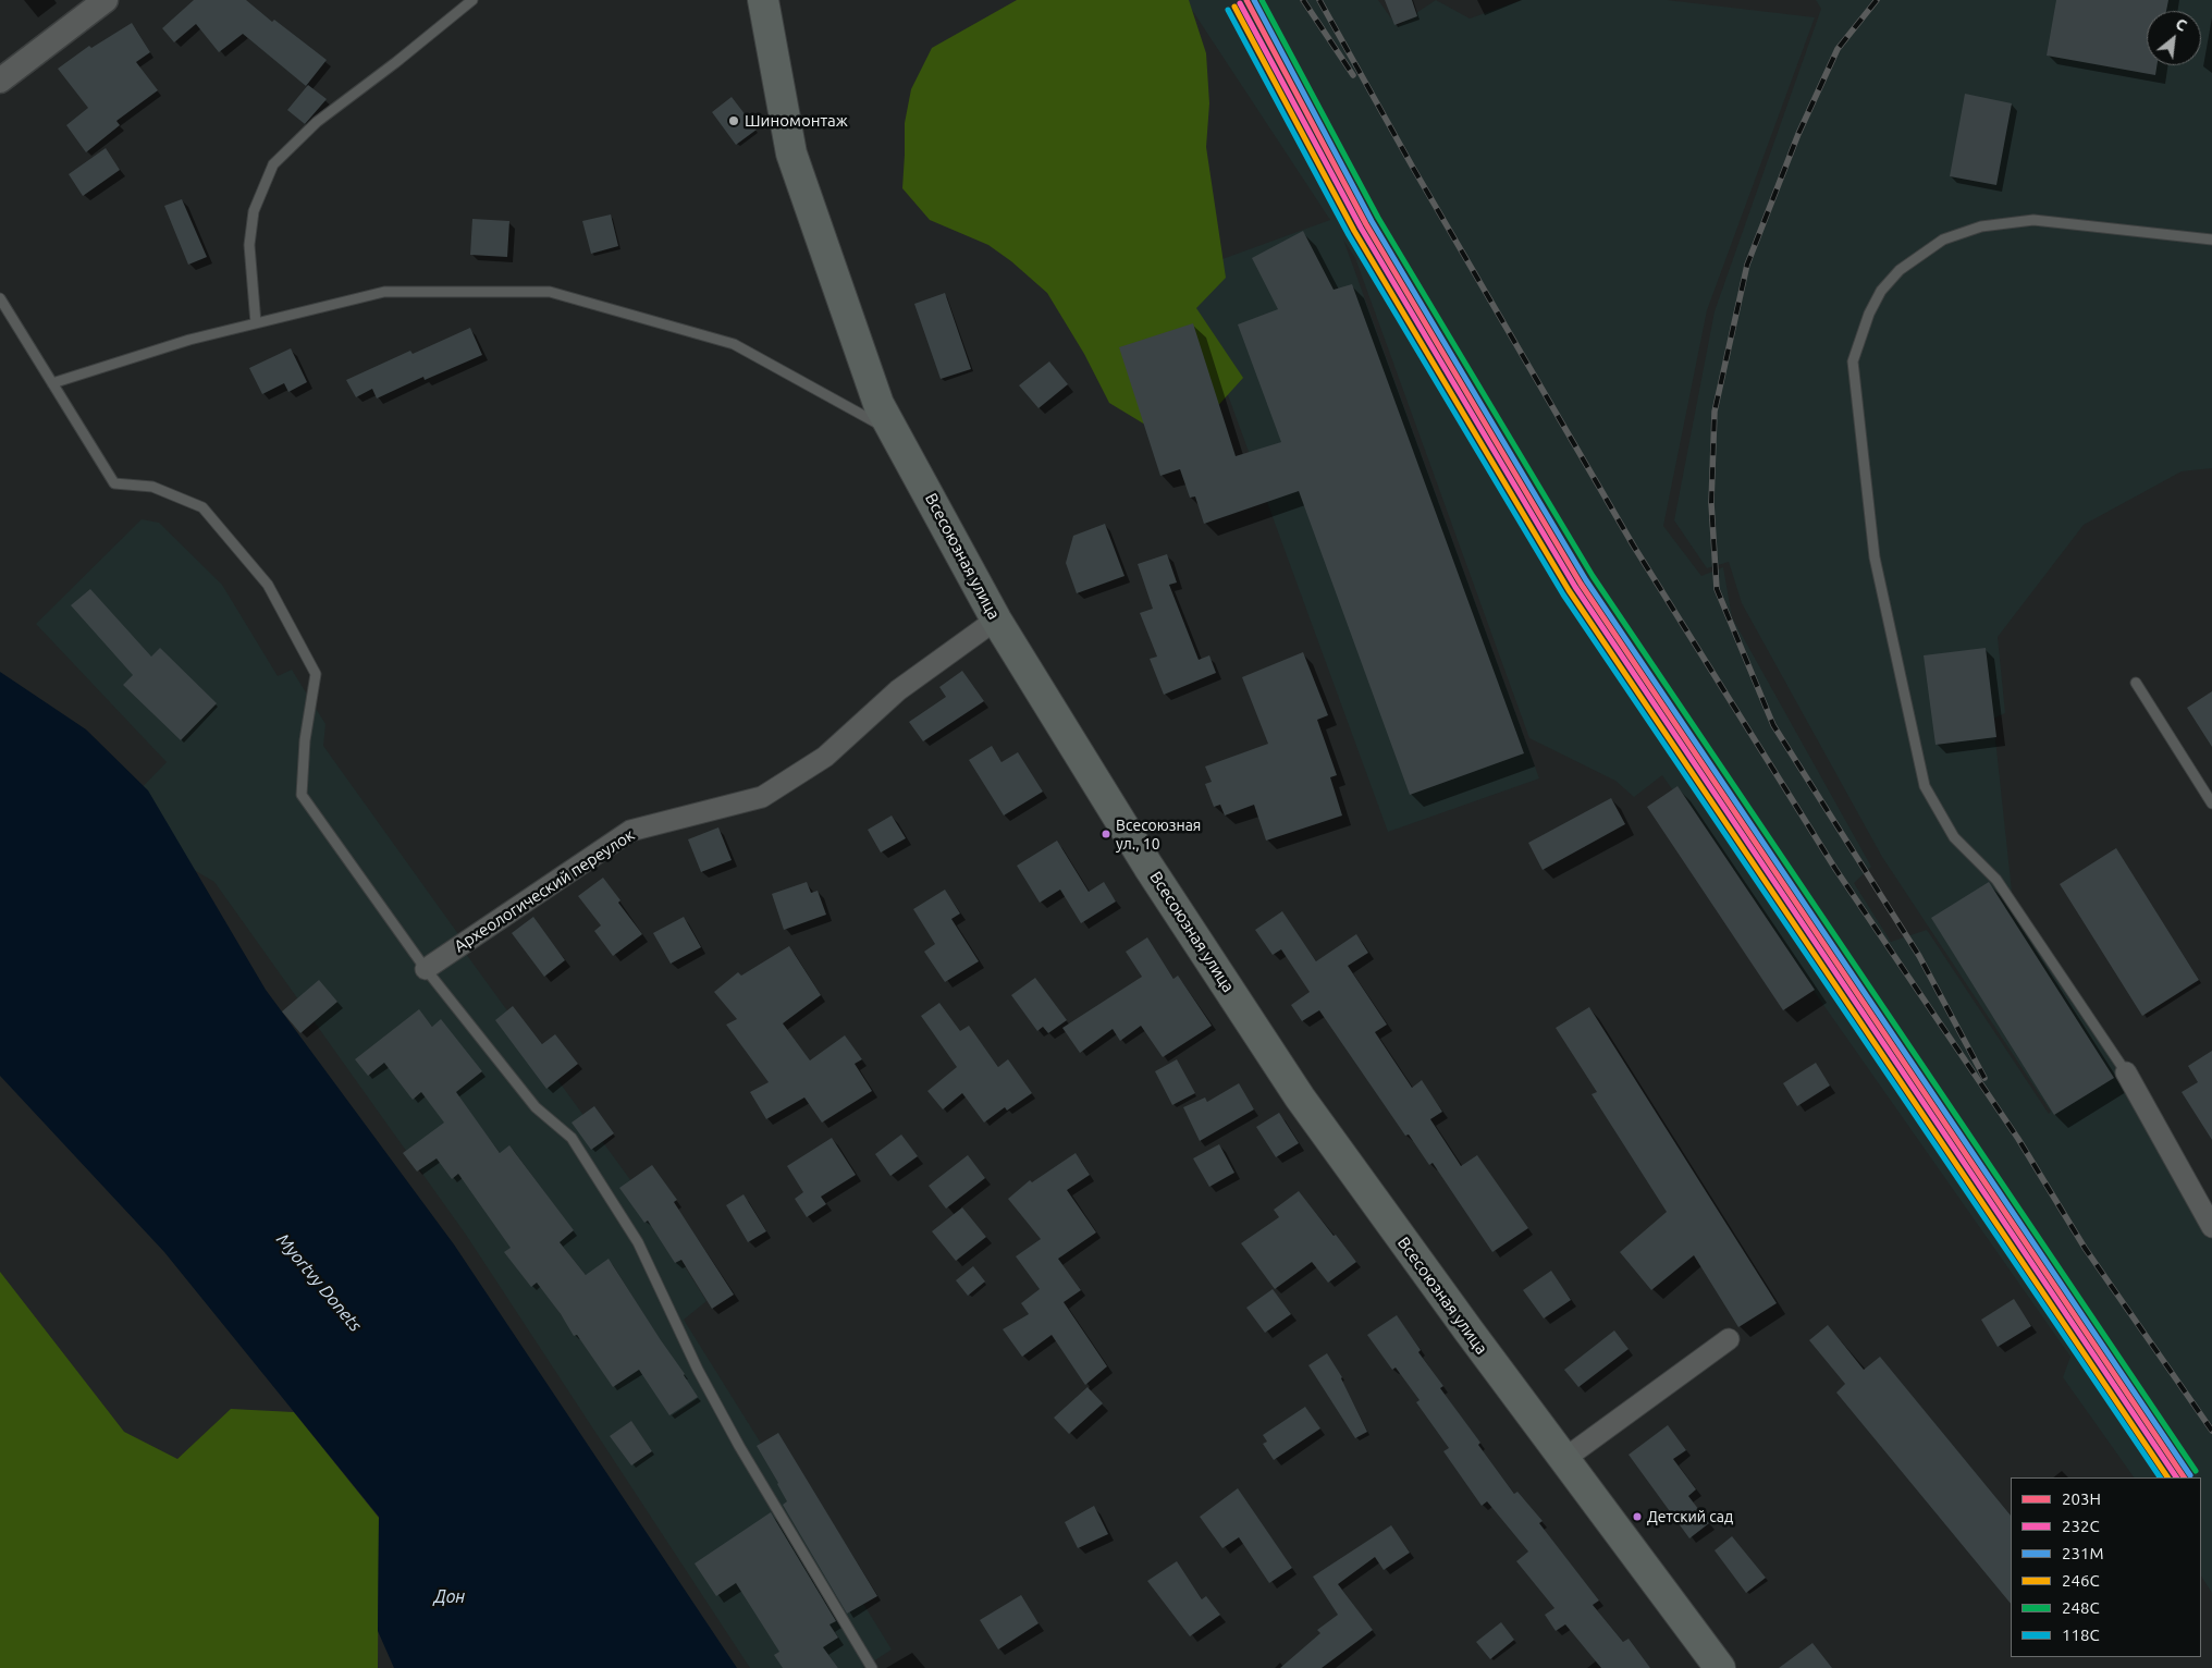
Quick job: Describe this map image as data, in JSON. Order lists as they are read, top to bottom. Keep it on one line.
{"streets":{"highway":["Всесоюзная улица"],"street":["Археологический переулок"]},"crossings":[["Всесоюзная улица","Археологический переулок"]],"water":["Myortvy Donets","Дон"],"places":["Шиномонтаж","Всесоюзная ул., 10","Детский сад"],"lines":["transit line 203Н","transit line 231М","transit line 248С","transit line 232C","transit line 246С","transit line 118С"],"legend":["203Н","232C","231М","246С","248С","118С"],"north":"top right"}
